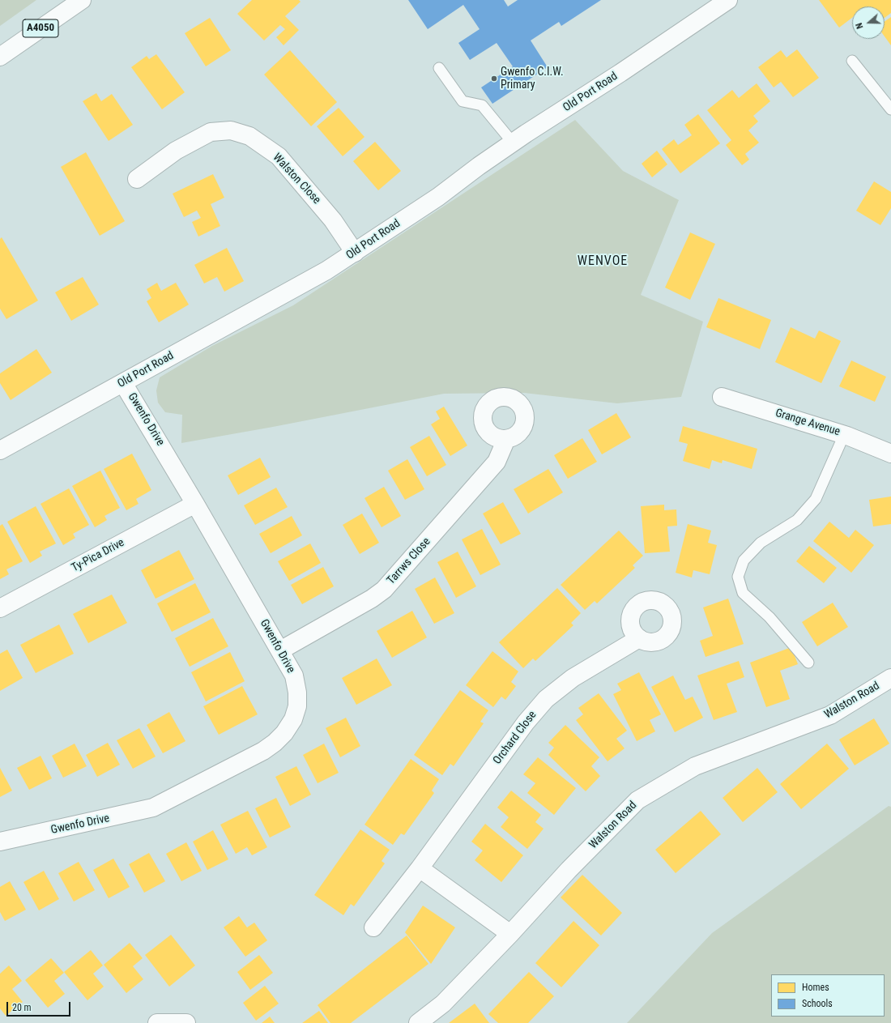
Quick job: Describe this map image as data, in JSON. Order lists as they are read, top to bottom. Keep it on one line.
{"streets":{"street":["A4050","Old Port Road","Walston Close","Gwenfo Drive","Grange Avenue","Ty-Pica Drive","Tarrws Close","Walston Road","Orchard Close"]},"crossings":[["Old Port Road","Walston Close"],["Old Port Road","Gwenfo Drive"],["Gwenfo Drive","Ty-Pica Drive"],["Gwenfo Drive","Tarrws Close"]],"districts":["WENVOE"],"places":["Gwenfo C.I.W. Primary"],"legend":["Homes","Schools"],"scale_bar":"20 m","north":"left"}
